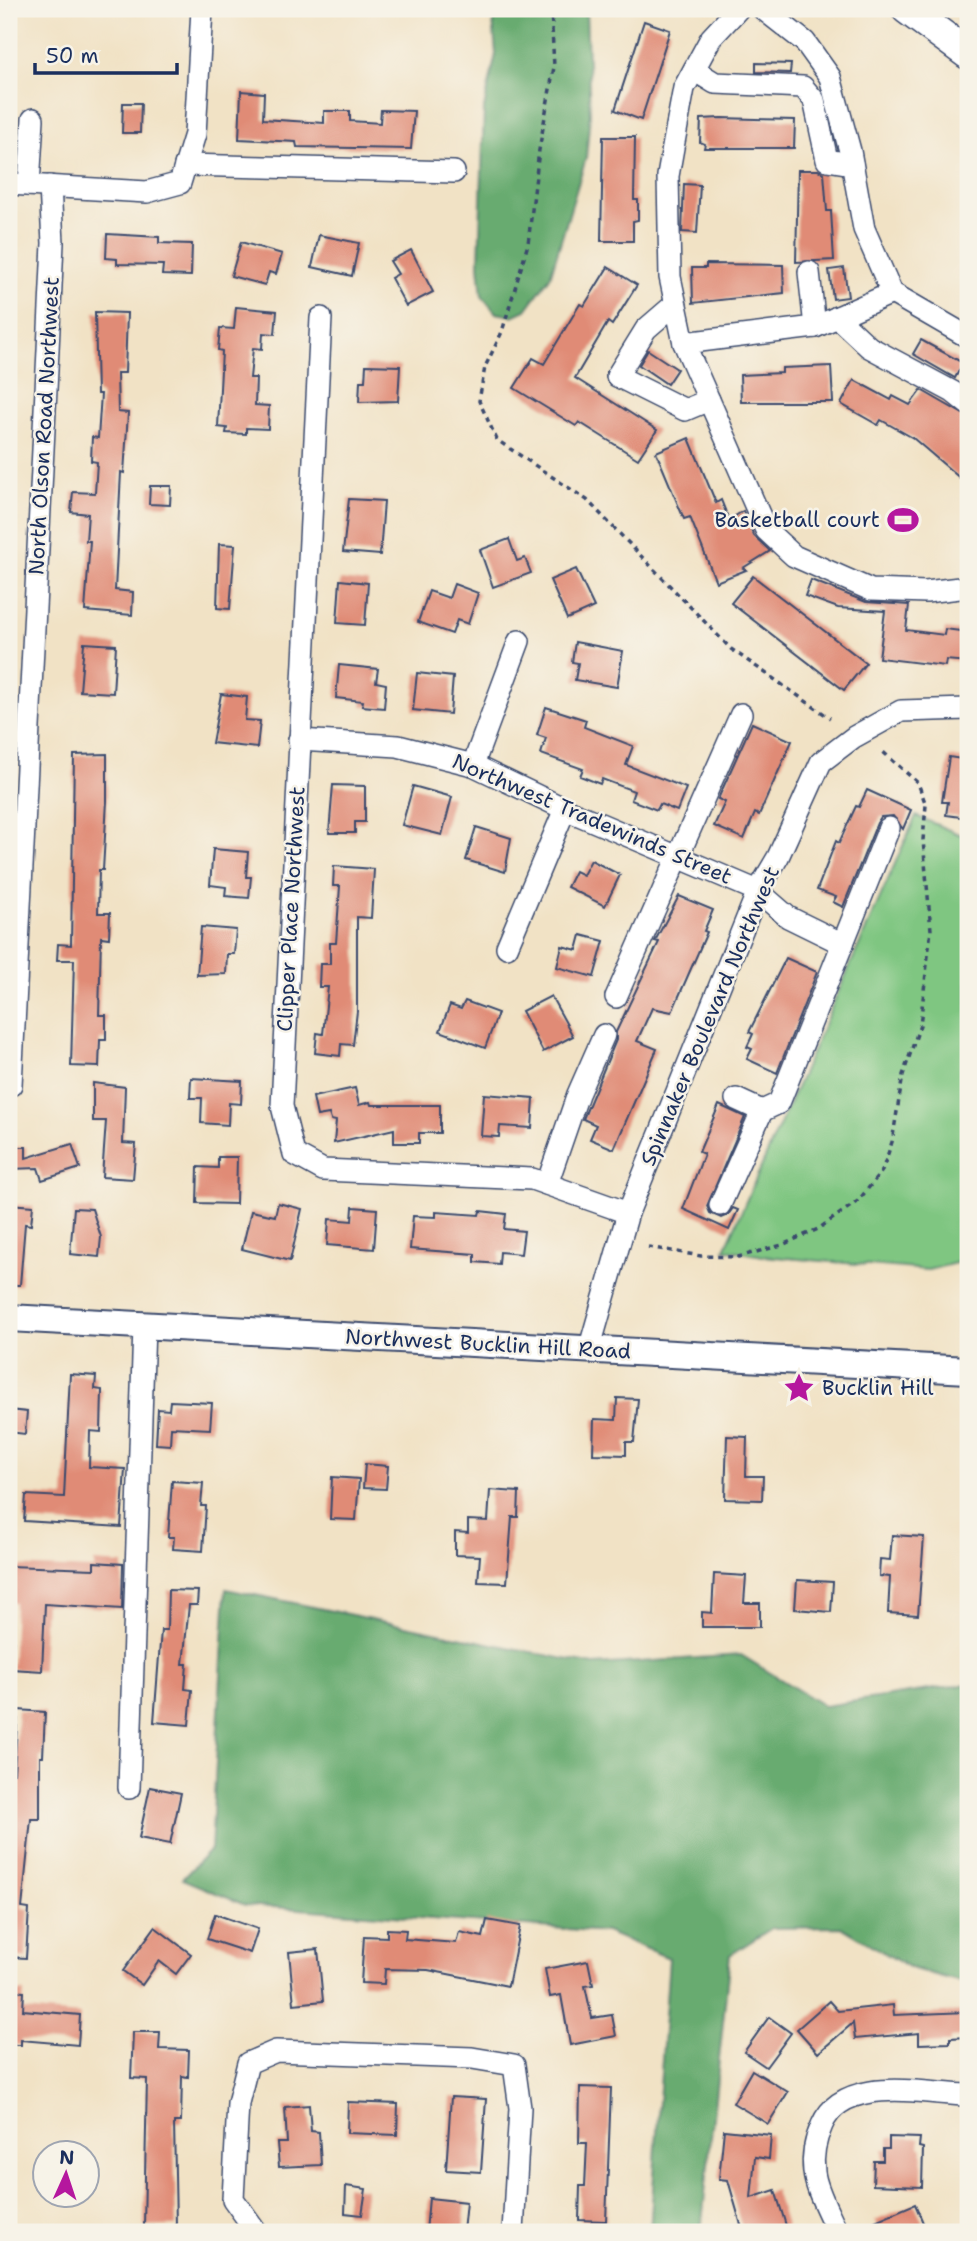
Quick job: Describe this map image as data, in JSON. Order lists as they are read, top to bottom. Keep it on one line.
{"streets":{"main road":["Northwest Bucklin Hill Road"],"street":["North Olson Road Northwest","Northwest Tradewinds Street","Clipper Place Northwest","Spinnaker Boulevard Northwest"]},"crossings":[["Northwest Tradewinds Street","Clipper Place Northwest"],["Northwest Tradewinds Street","Spinnaker Boulevard Northwest"],["Clipper Place Northwest","Spinnaker Boulevard Northwest"],["Spinnaker Boulevard Northwest","Northwest Bucklin Hill Road"]],"places":{"sports":["Basketball court"],"place":["Bucklin Hill"]},"scale_bar":"50 m","north":"top"}
